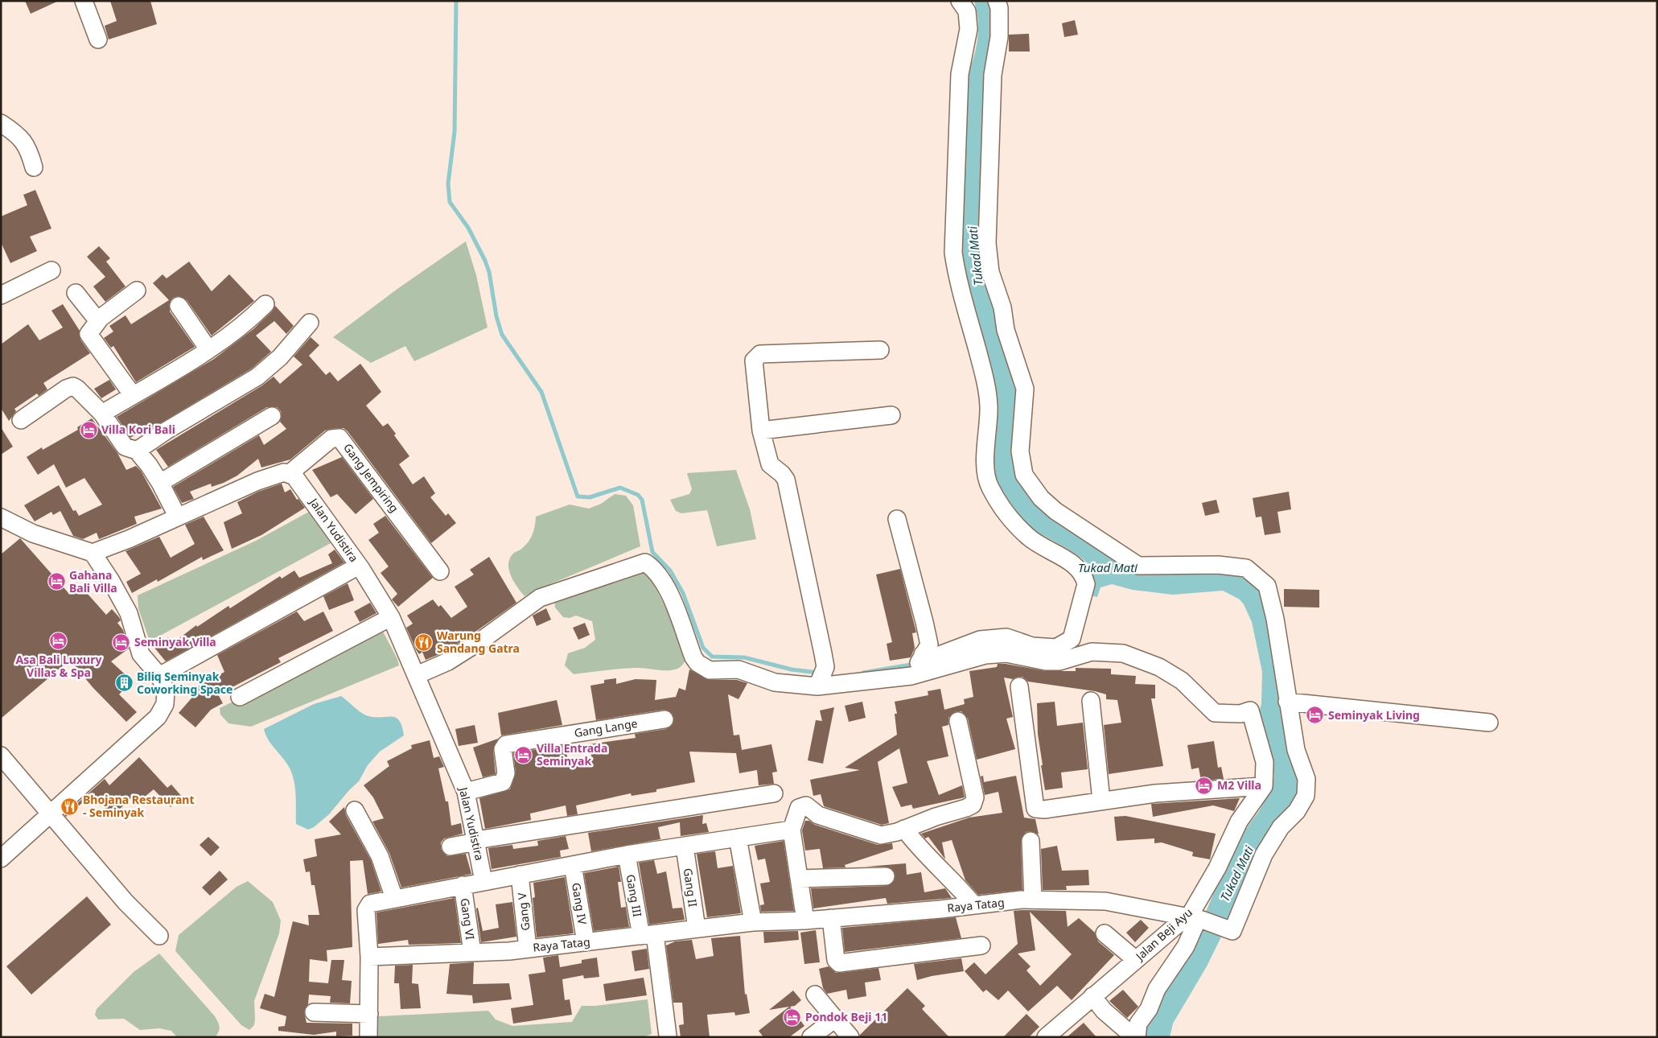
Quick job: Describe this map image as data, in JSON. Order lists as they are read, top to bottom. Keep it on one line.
{"streets":{"street":["Gang Jempiring","Jalan Yudistira","Gang Lange","Gang II","Gang III","Gang IV","Raya Tatag","Gang V","Gang VI","Jalan Beji Ayu"]},"crossings":[["Gang Jempiring","Jalan Yudistira"],["Jalan Yudistira","Gang Lange"],["Gang II","Raya Tatag"],["Gang III","Raya Tatag"],["Gang IV","Raya Tatag"],["Raya Tatag","Gang V"],["Raya Tatag","Gang VI"],["Raya Tatag","Jalan Beji Ayu"]],"water":["Tukad Mati"],"places":{"hotel":["Villa Kori Bali","Gahana Bali Villa","Asa Bali Luxury Villas & Spa","Seminyak Villa","Seminyak Living","Villa Entrada Seminyak","M2 Villa","Pondok Beji 11"],"restaurant":["Warung Sandang Gatra","Bhojana Restaurant - Seminyak"],"building":["Biliq Seminyak Coworking Space"]}}
